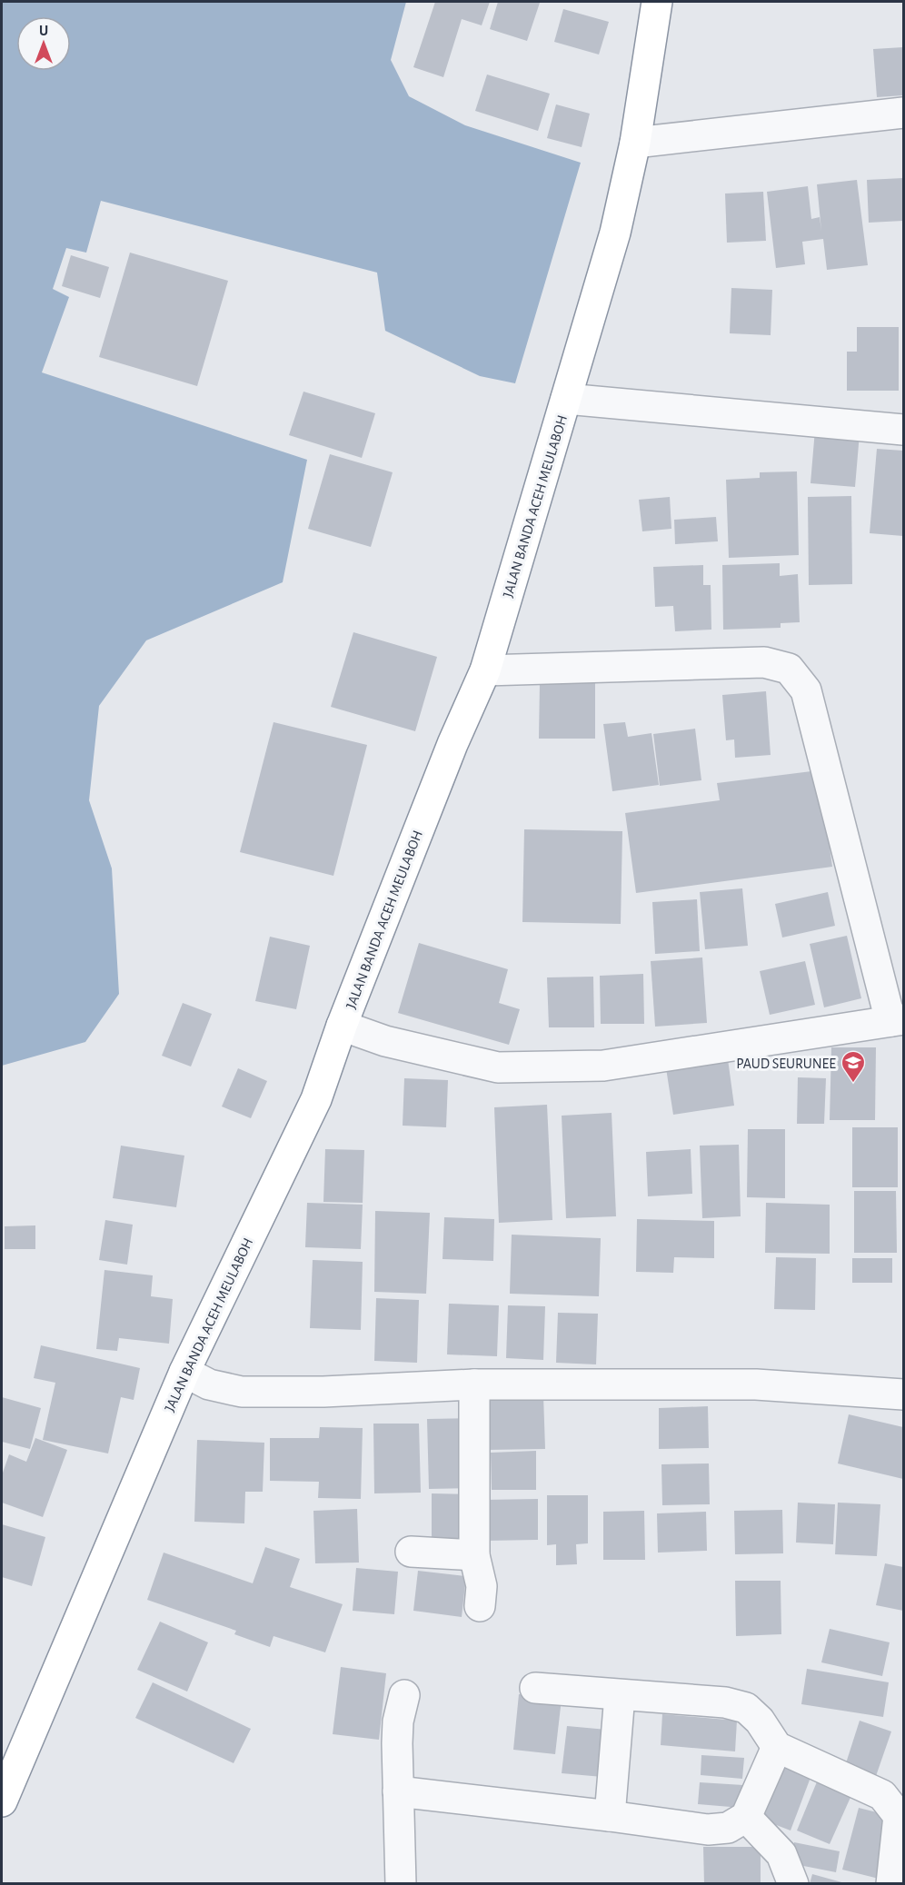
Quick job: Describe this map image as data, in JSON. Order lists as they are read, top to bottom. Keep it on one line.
{"streets":{"highway":["JALAN BANDA ACEH MEULABOH"]},"places":{"school or university":["PAUD SEURUNEE"]},"north":"top"}
